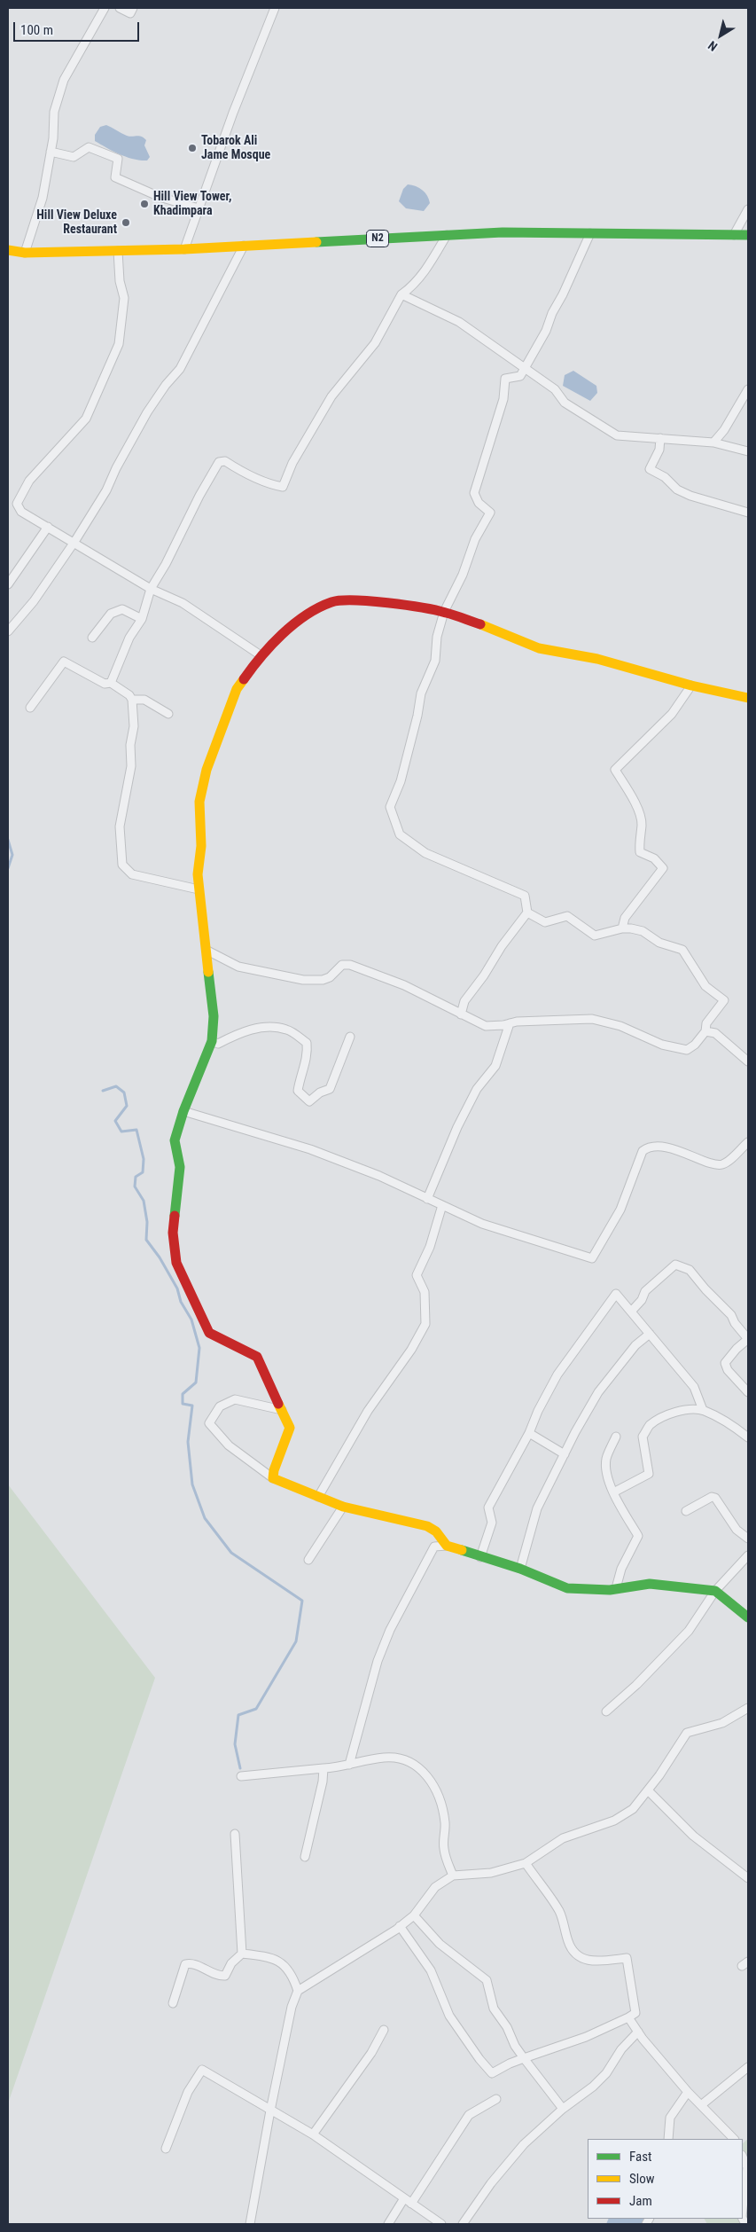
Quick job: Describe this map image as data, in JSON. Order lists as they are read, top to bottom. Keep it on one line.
{"streets":{"main road":["N2"]},"places":["Tobarok Ali Jame Mosque","Hill View Tower, Khadimpara","Hill View Deluxe Restaurant"],"legend":["Fast","Slow","Jam"],"scale_bar":"100 m","north":"bottom left"}
